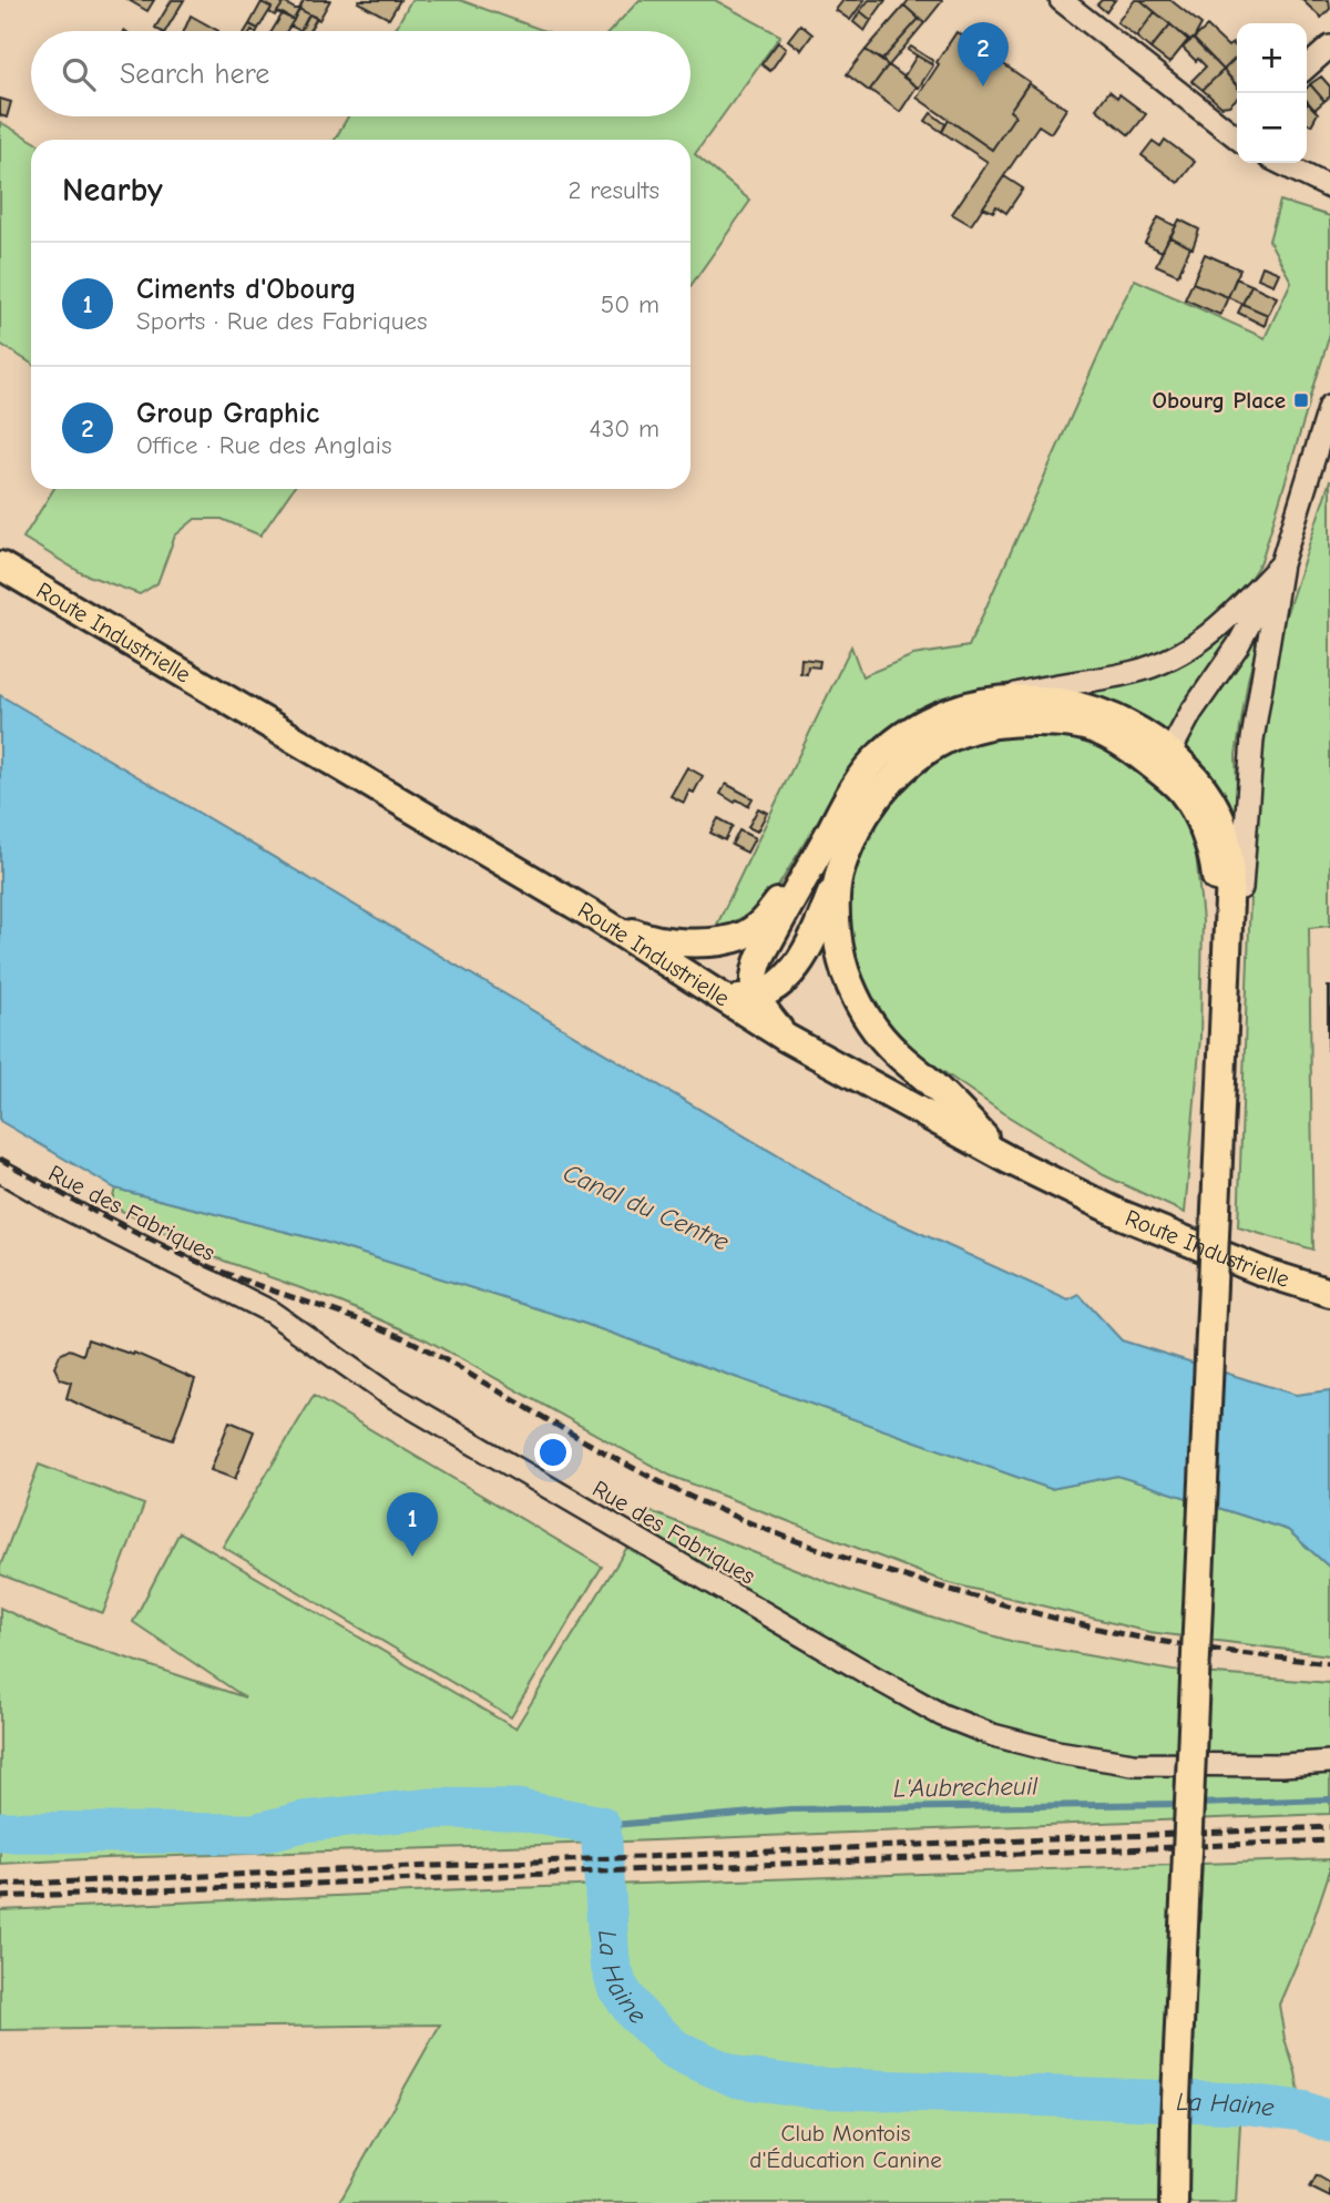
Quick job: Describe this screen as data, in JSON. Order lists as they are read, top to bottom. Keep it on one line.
{"streets":{"main road":["Route Industrielle"],"street":["Rue des Fabriques"]},"water":["Canal du Centre","L'Aubrecheuil","La Haine"],"parks":["Club Montois d'Éducation Canine"],"places":{"transit":["Obourg Place"]},"page":{"pins":["2","1"],"map_buttons":["+","−"],"search":"Search here","heading":["Nearby","2 results"],"list":[{"mark":"1","name":"Ciments d'Obourg","note":"Sports · Rue des Fabriques","value":"50 m"},{"mark":"2","name":"Group Graphic","note":"Office · Rue des Anglais","value":"430 m"}]}}
